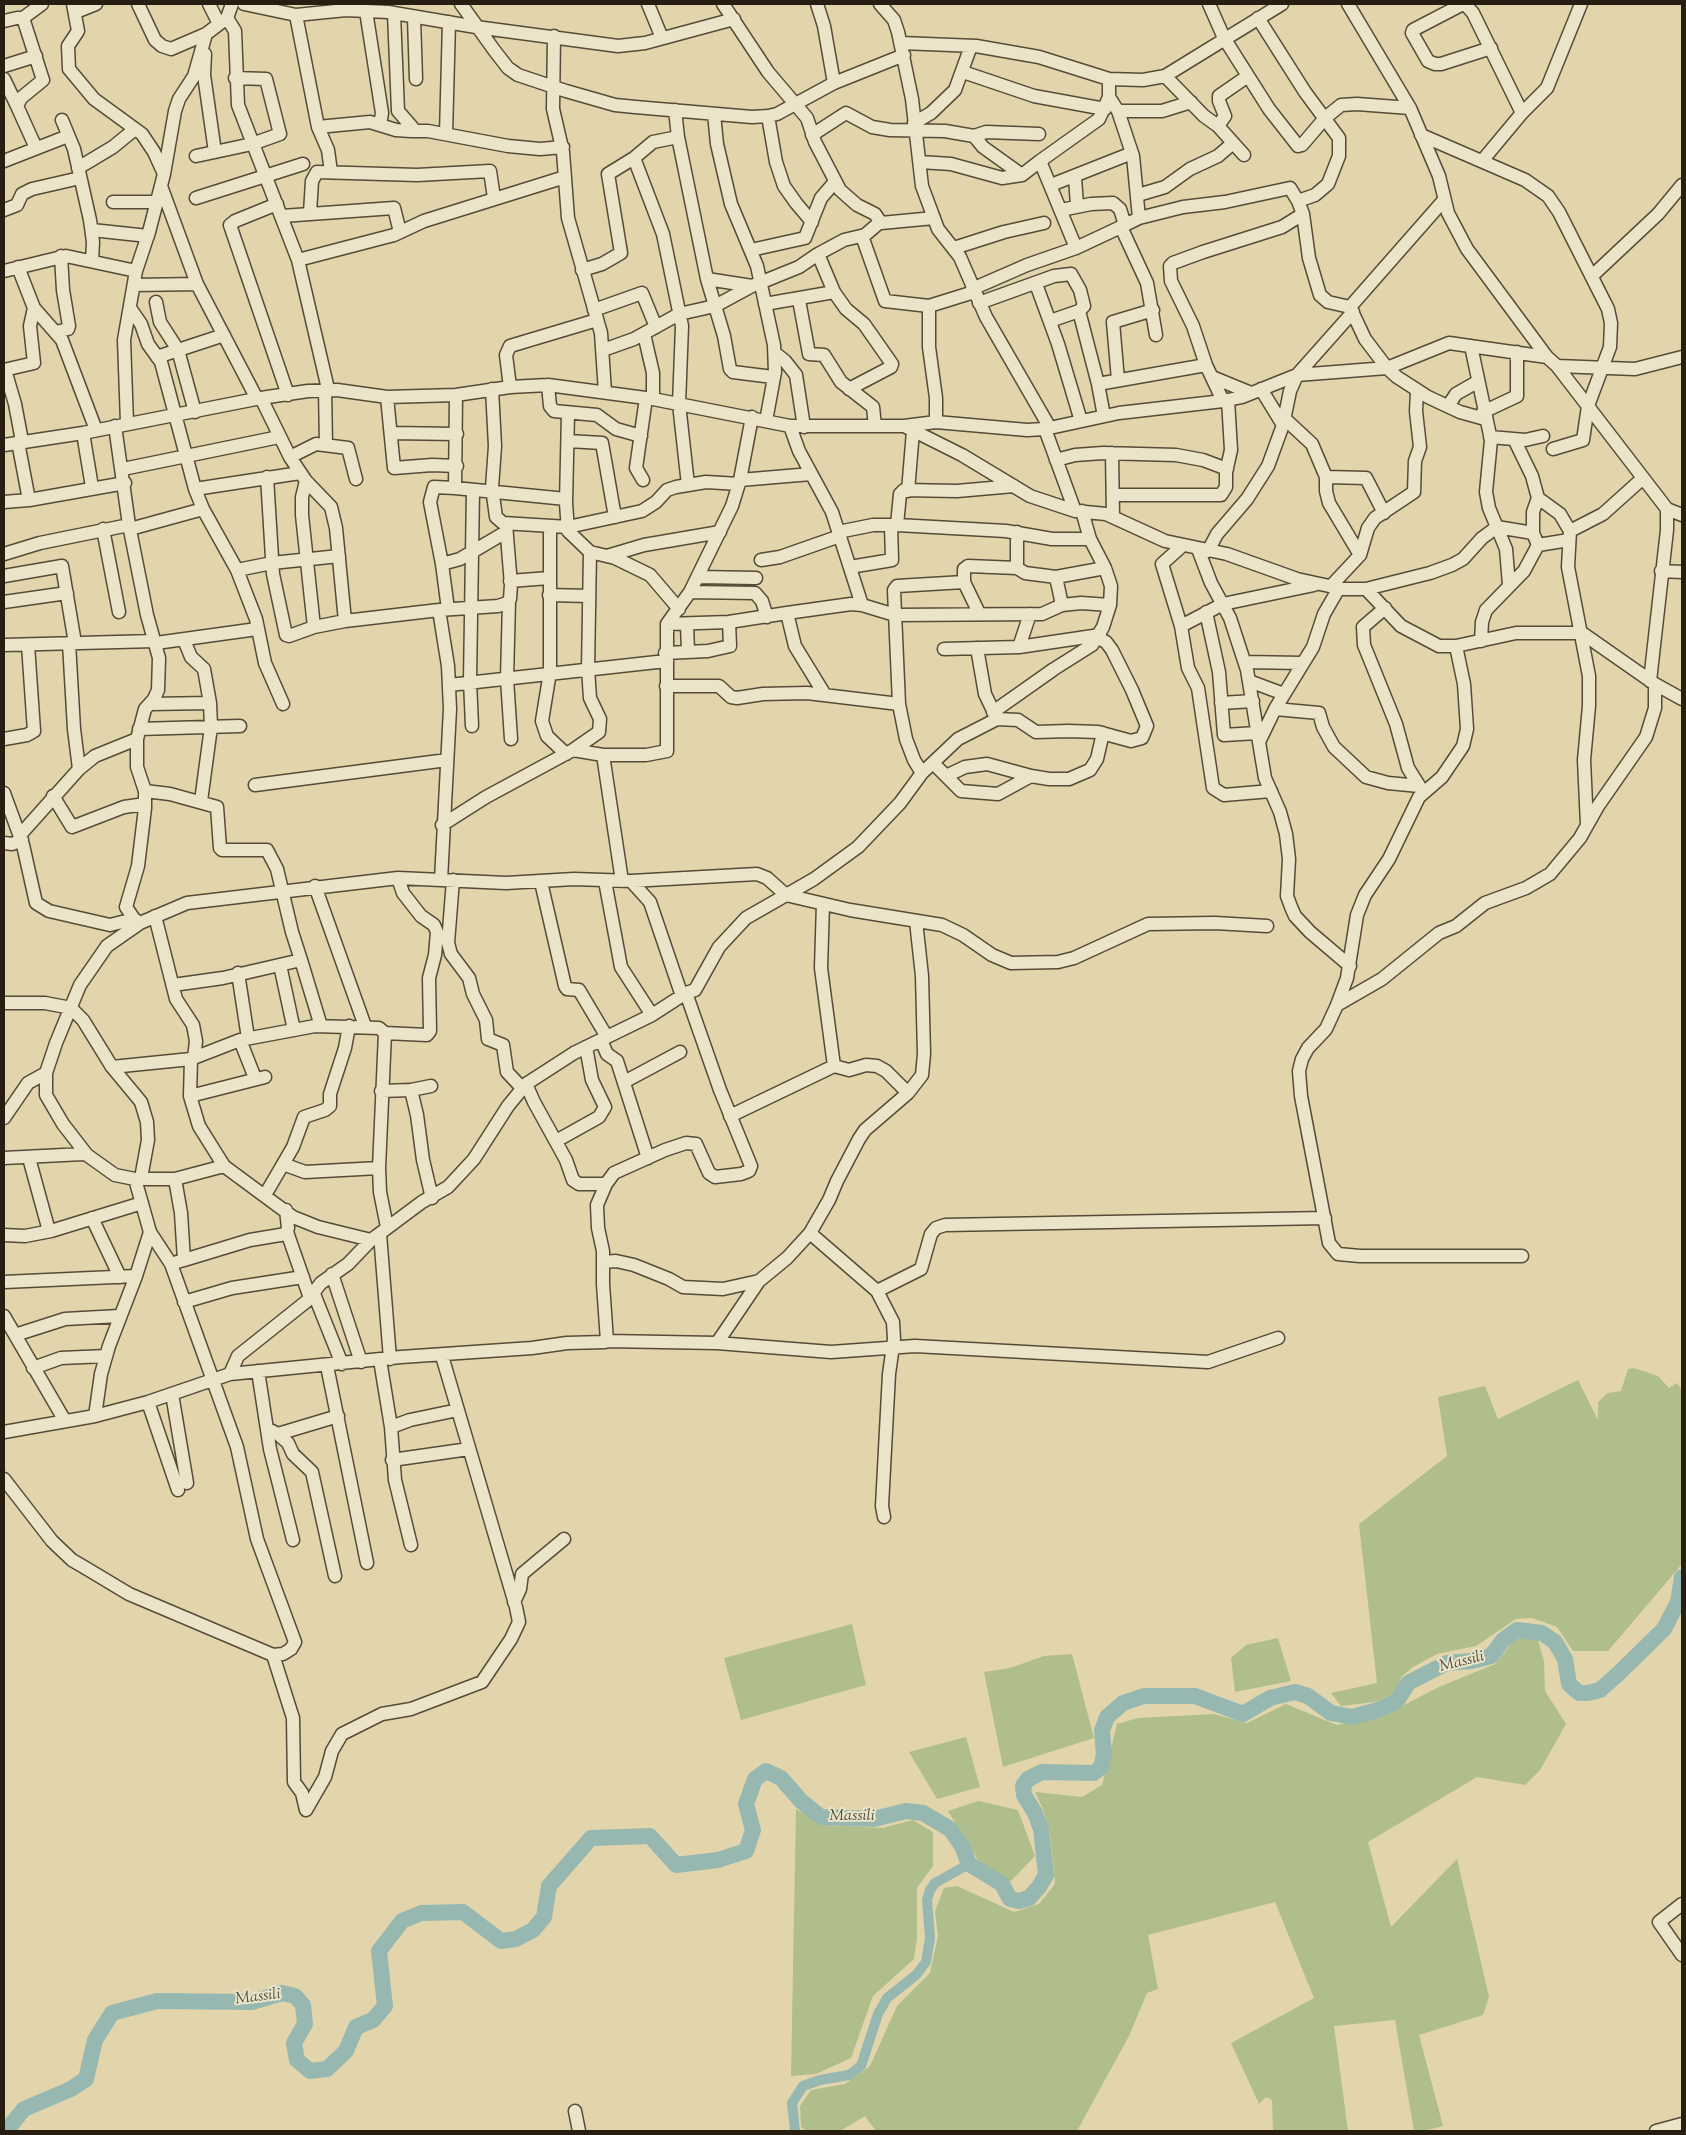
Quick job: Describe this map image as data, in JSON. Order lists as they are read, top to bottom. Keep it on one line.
{"water":["Massili"]}
